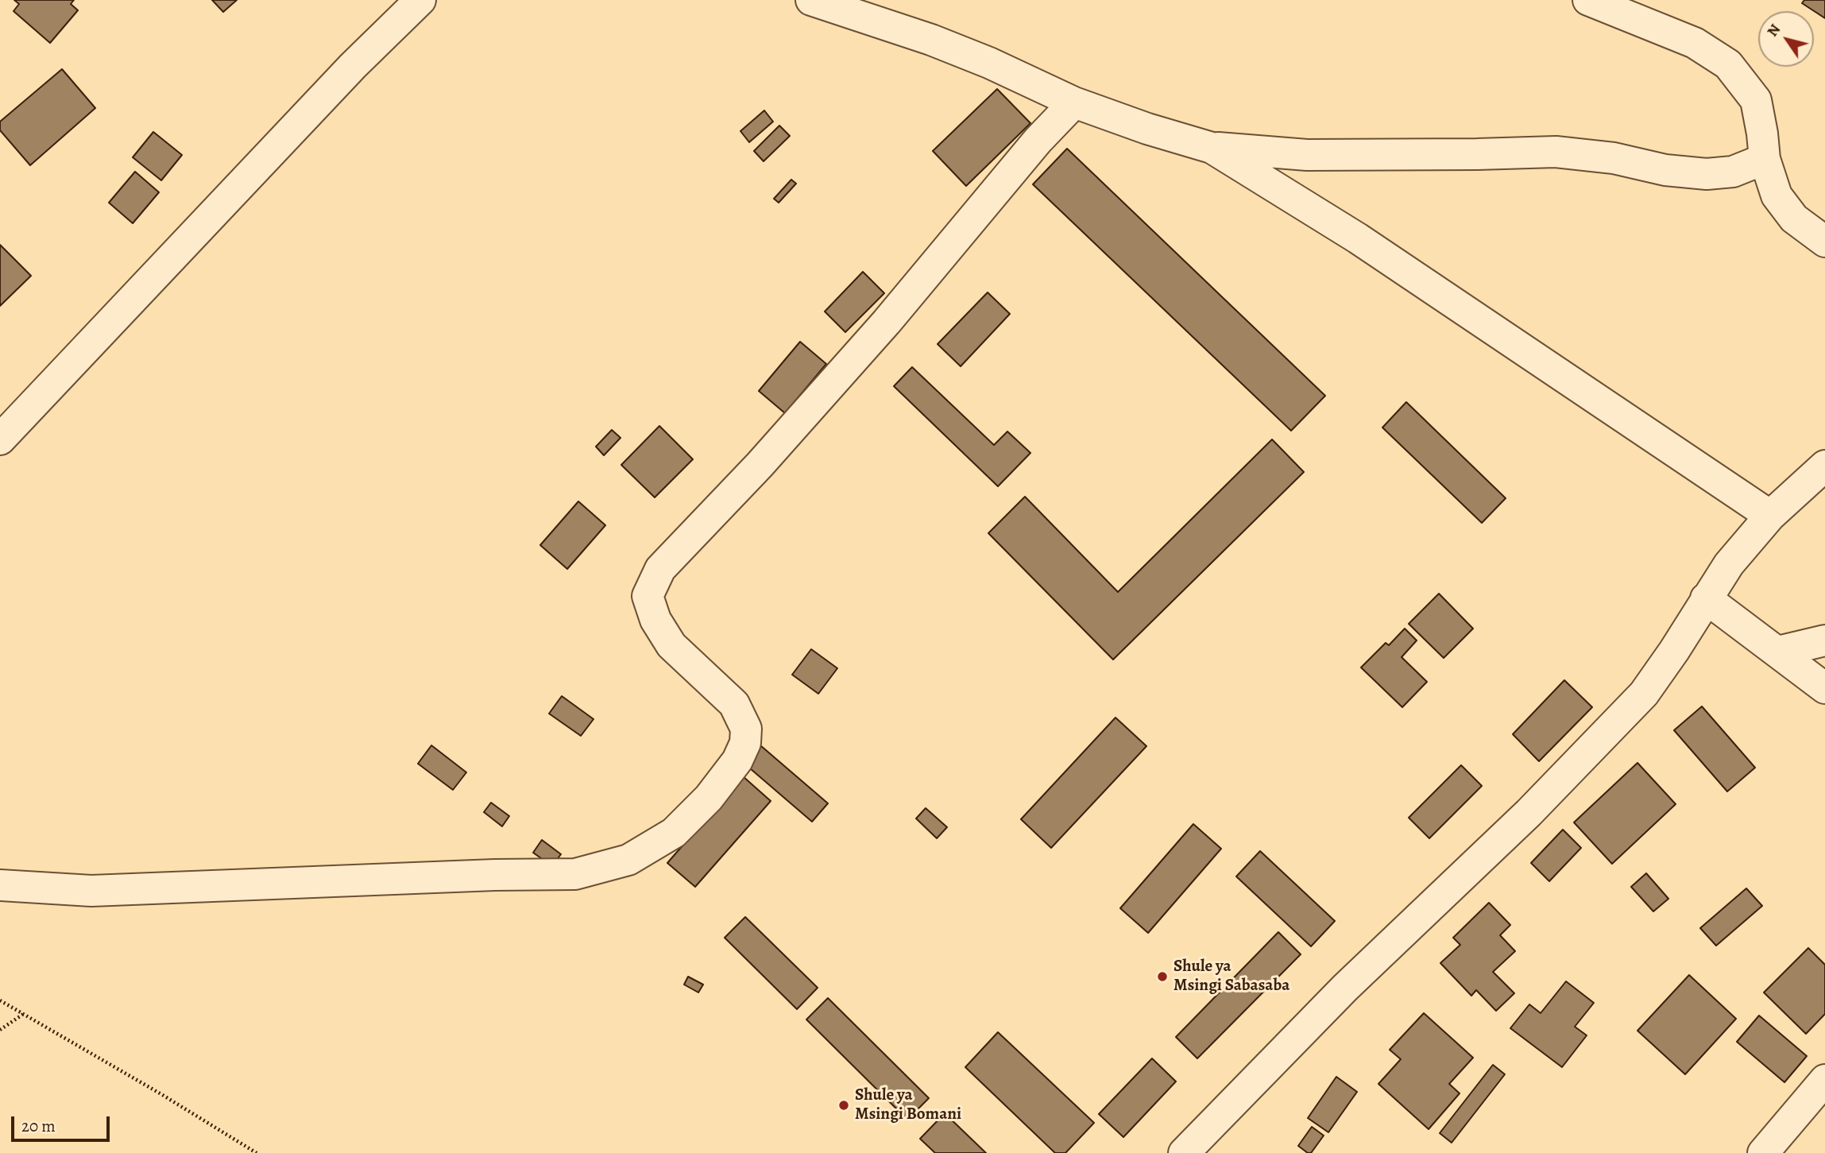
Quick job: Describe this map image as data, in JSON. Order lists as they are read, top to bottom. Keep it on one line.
{"places":["Shule ya Msingi Sabasaba","Shule ya Msingi Bomani"],"scale_bar":"20 m","north":"top left"}
